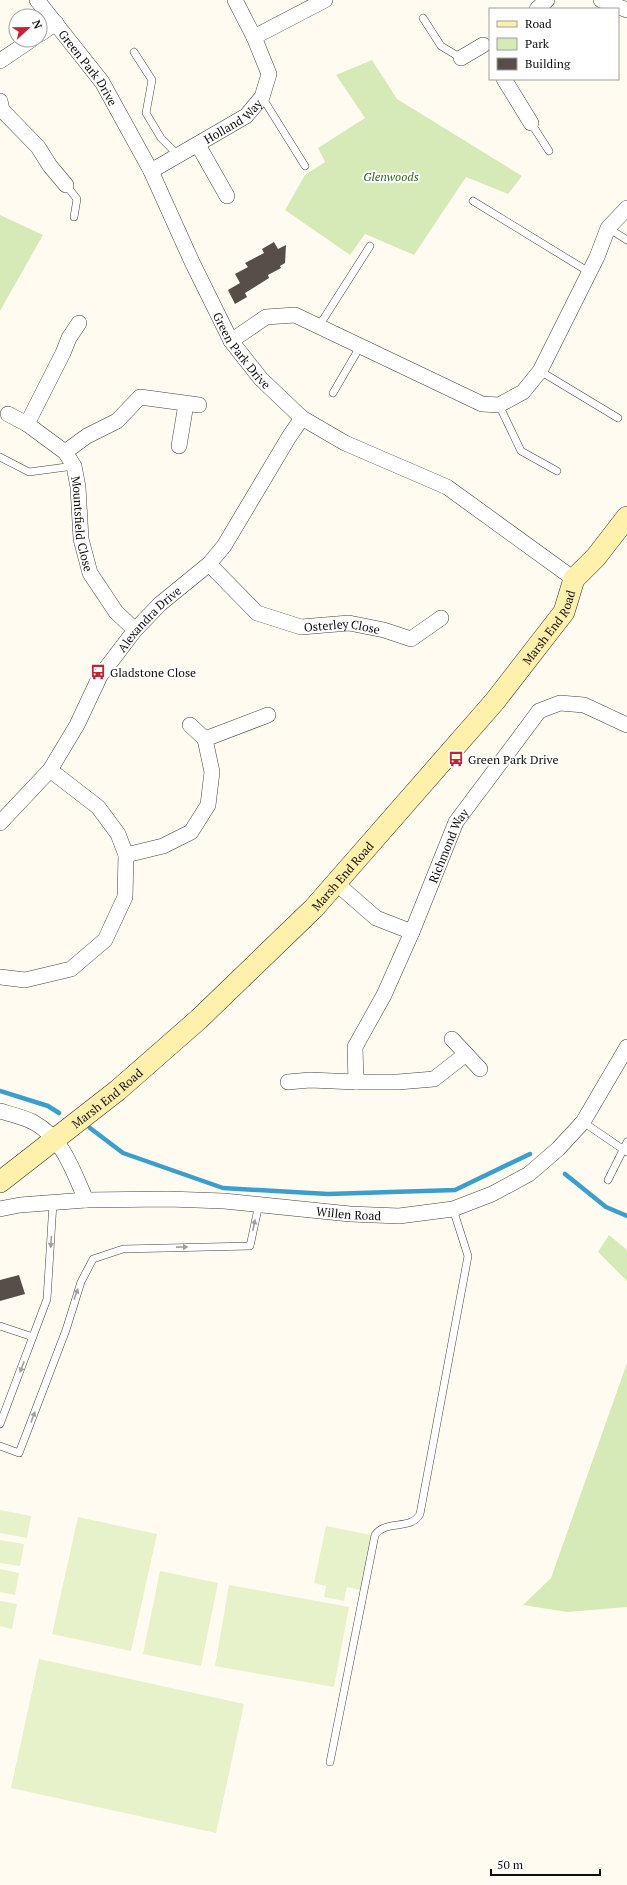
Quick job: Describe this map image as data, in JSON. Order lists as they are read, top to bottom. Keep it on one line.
{"streets":{"street":["Green Park Drive","Holland Way","Mountsfield Close","Alexandra Drive","Marsh End Road","Osterley Close","Richmond Way","Willen Road"]},"crossings":[["Green Park Drive","Holland Way"],["Green Park Drive","Alexandra Drive"],["Green Park Drive","Marsh End Road"],["Mountsfield Close","Alexandra Drive"],["Alexandra Drive","Osterley Close"]],"parks":["Glenwoods"],"places":{"bus stop":["Gladstone Close","Green Park Drive"]},"legend":["Road","Park","Building"],"scale_bar":"50 m","north":"right"}
